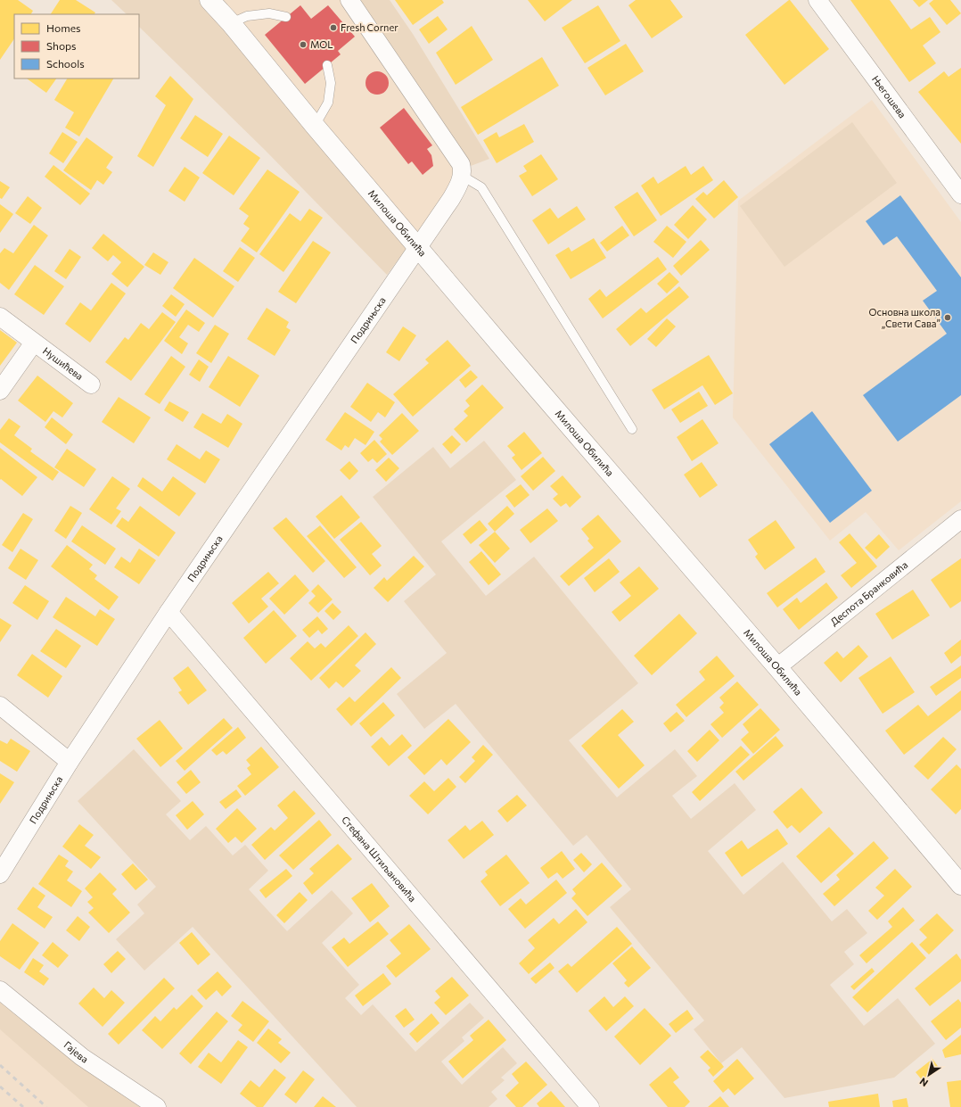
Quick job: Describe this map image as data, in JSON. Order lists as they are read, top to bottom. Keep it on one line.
{"streets":{"street":["Његошева","Милоша Обилића","Подрињска","Нушићева","Деспота Бранковића","Стефана Штиљановића","Гајева"]},"crossings":[["Милоша Обилића","Подрињска"],["Милоша Обилића","Деспота Бранковића"],["Подрињска","Стефана Штиљановића"]],"places":["Fresh Corner","MOL","Основна школа „Свети Сава”"],"legend":["Homes","Shops","Schools"],"north":"bottom left"}
